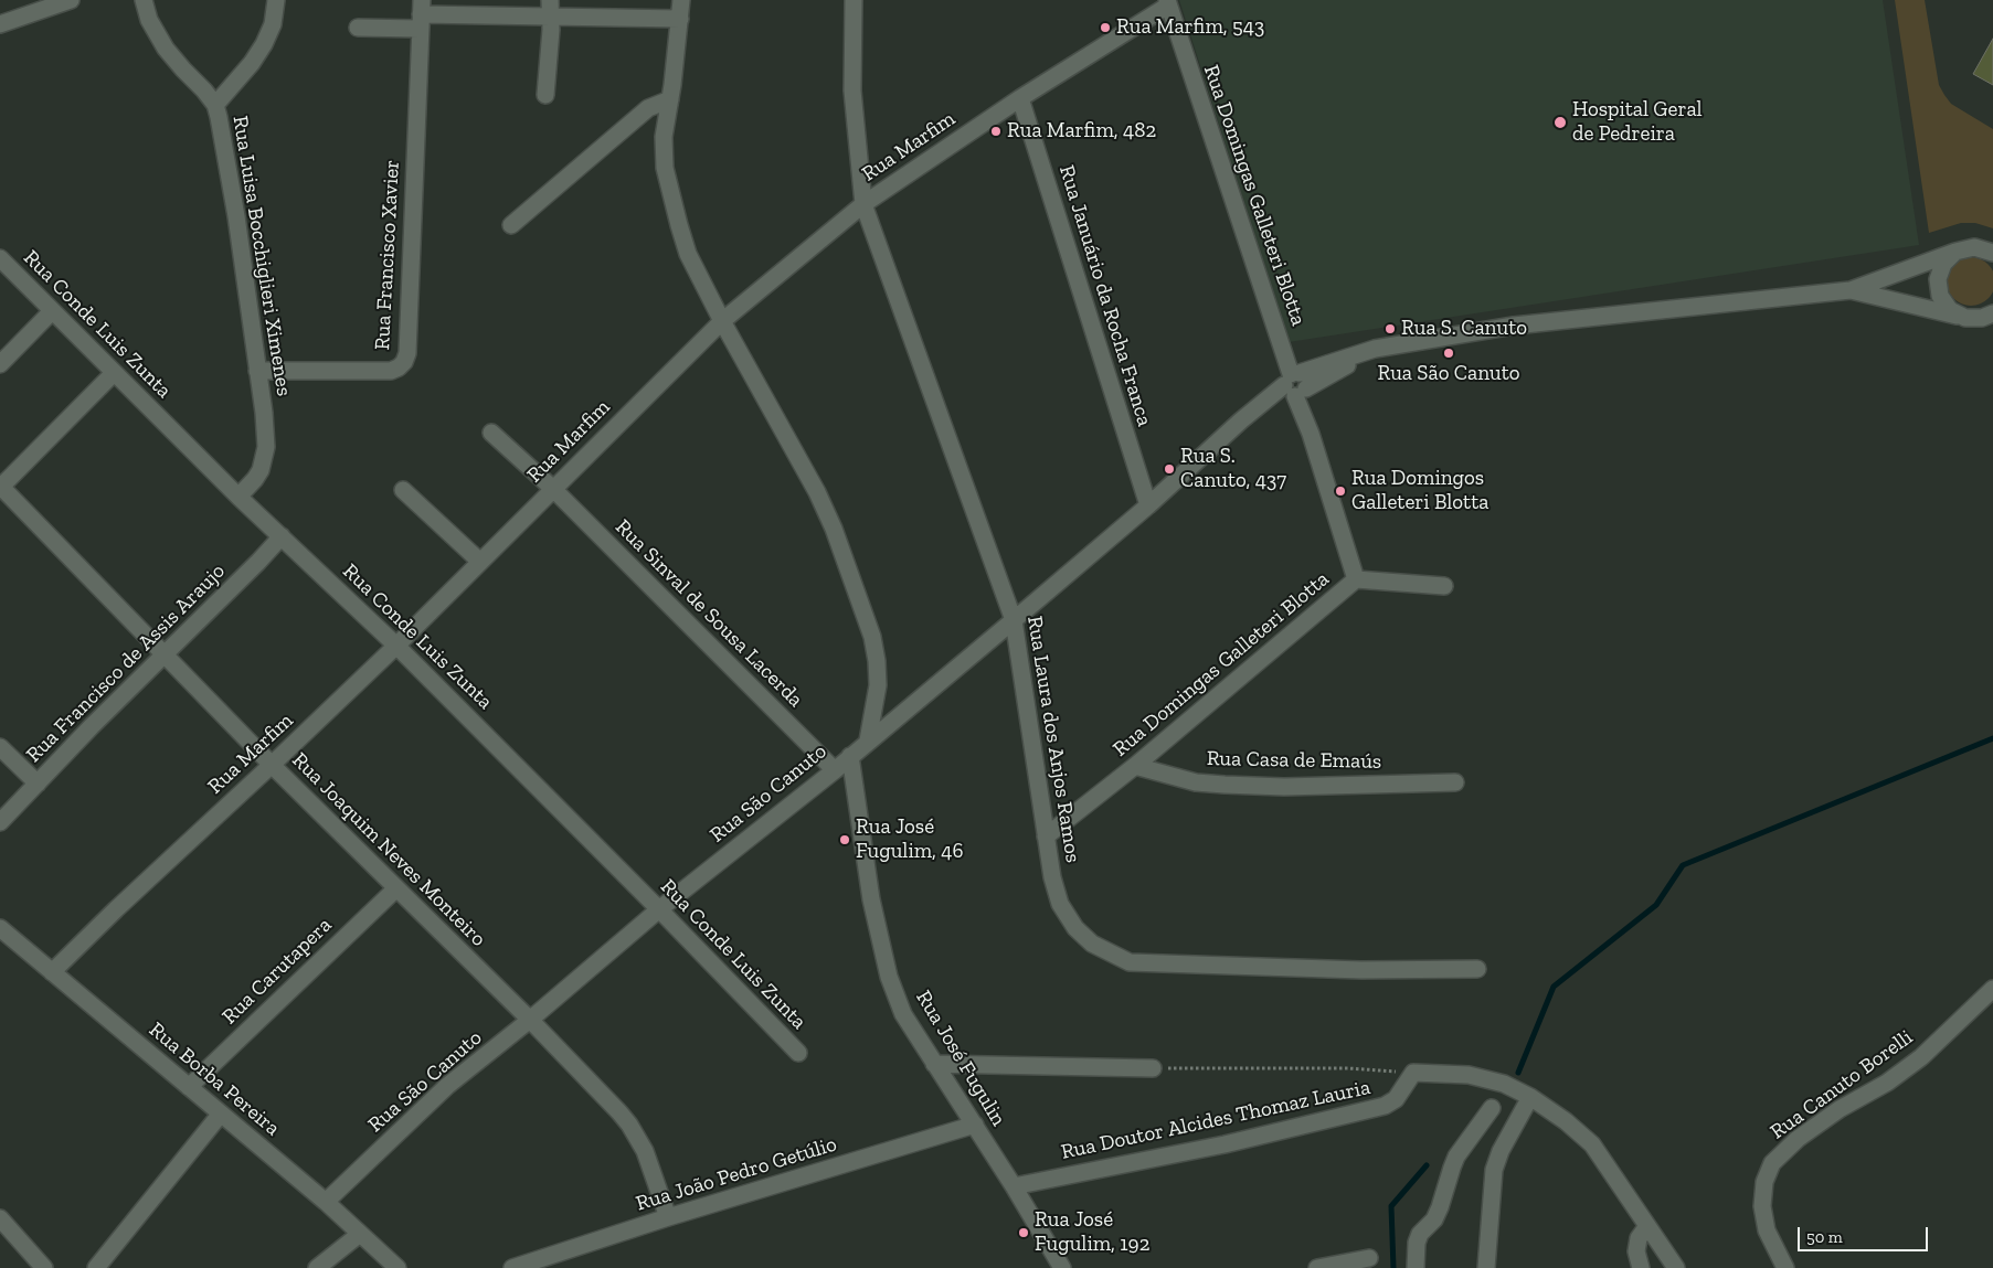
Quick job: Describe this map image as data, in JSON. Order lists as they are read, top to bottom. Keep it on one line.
{"streets":{"street":["Rua Marfim","Rua Domingas Galleteri Blotta","Rua Francisco Xavier","Rua Luisa Bocchiglieri Ximenes","Rua Januário da Rocha Franca","Rua Conde Luis Zunta","Rua Sinval de Sousa Lacerda","Rua Francisco de Assis Araujo","Rua Laura dos Anjos Ramos","Rua Casa de Emaús","Rua São Canuto","Rua Joaquim Neves Monteiro","Rua Carutapera","Rua José Fugulin","Rua Borba Pereira","Rua Canuto Borelli","Rua Doutor Alcides Thomaz Lauria","Rua João Pedro Getúlio"]},"crossings":[["Rua Marfim","Rua Domingas Galleteri Blotta"],["Rua Marfim","Rua Januário da Rocha Franca"],["Rua Marfim","Rua Conde Luis Zunta"],["Rua Marfim","Rua Sinval de Sousa Lacerda"],["Rua Marfim","Rua Laura dos Anjos Ramos"],["Rua Marfim","Rua Joaquim Neves Monteiro"],["Rua Marfim","Rua Borba Pereira"],["Rua Domingas Galleteri Blotta","Rua Laura dos Anjos Ramos"],["Rua Domingas Galleteri Blotta","Rua Casa de Emaús"],["Rua Domingas Galleteri Blotta","Rua São Canuto"],["Rua Francisco Xavier","Rua Luisa Bocchiglieri Ximenes"],["Rua Luisa Bocchiglieri Ximenes","Rua Conde Luis Zunta"],["Rua Januário da Rocha Franca","Rua São Canuto"],["Rua Conde Luis Zunta","Rua Francisco de Assis Araujo"],["Rua Conde Luis Zunta","Rua São Canuto"],["Rua Sinval de Sousa Lacerda","Rua São Canuto"],["Rua Francisco de Assis Araujo","Rua Joaquim Neves Monteiro"],["Rua Laura dos Anjos Ramos","Rua São Canuto"],["Rua São Canuto","Rua Joaquim Neves Monteiro"],["Rua São Canuto","Rua José Fugulin"],["Rua São Canuto","Rua Borba Pereira"],["Rua Joaquim Neves Monteiro","Rua Carutapera"],["Rua Joaquim Neves Monteiro","Rua João Pedro Getúlio"],["Rua Carutapera","Rua Borba Pereira"],["Rua José Fugulin","Rua Doutor Alcides Thomaz Lauria"],["Rua José Fugulin","Rua João Pedro Getúlio"]],"places":["Rua Marfim, 543","Hospital Geral de Pedreira","Rua Marfim, 482","Rua S. Canuto","Rua São Canuto","Rua S. Canuto, 437","Rua Domingos Galleteri Blotta","Rua José Fugulim, 46","Rua José Fugulim, 192"],"scale_bar":"50 m"}
